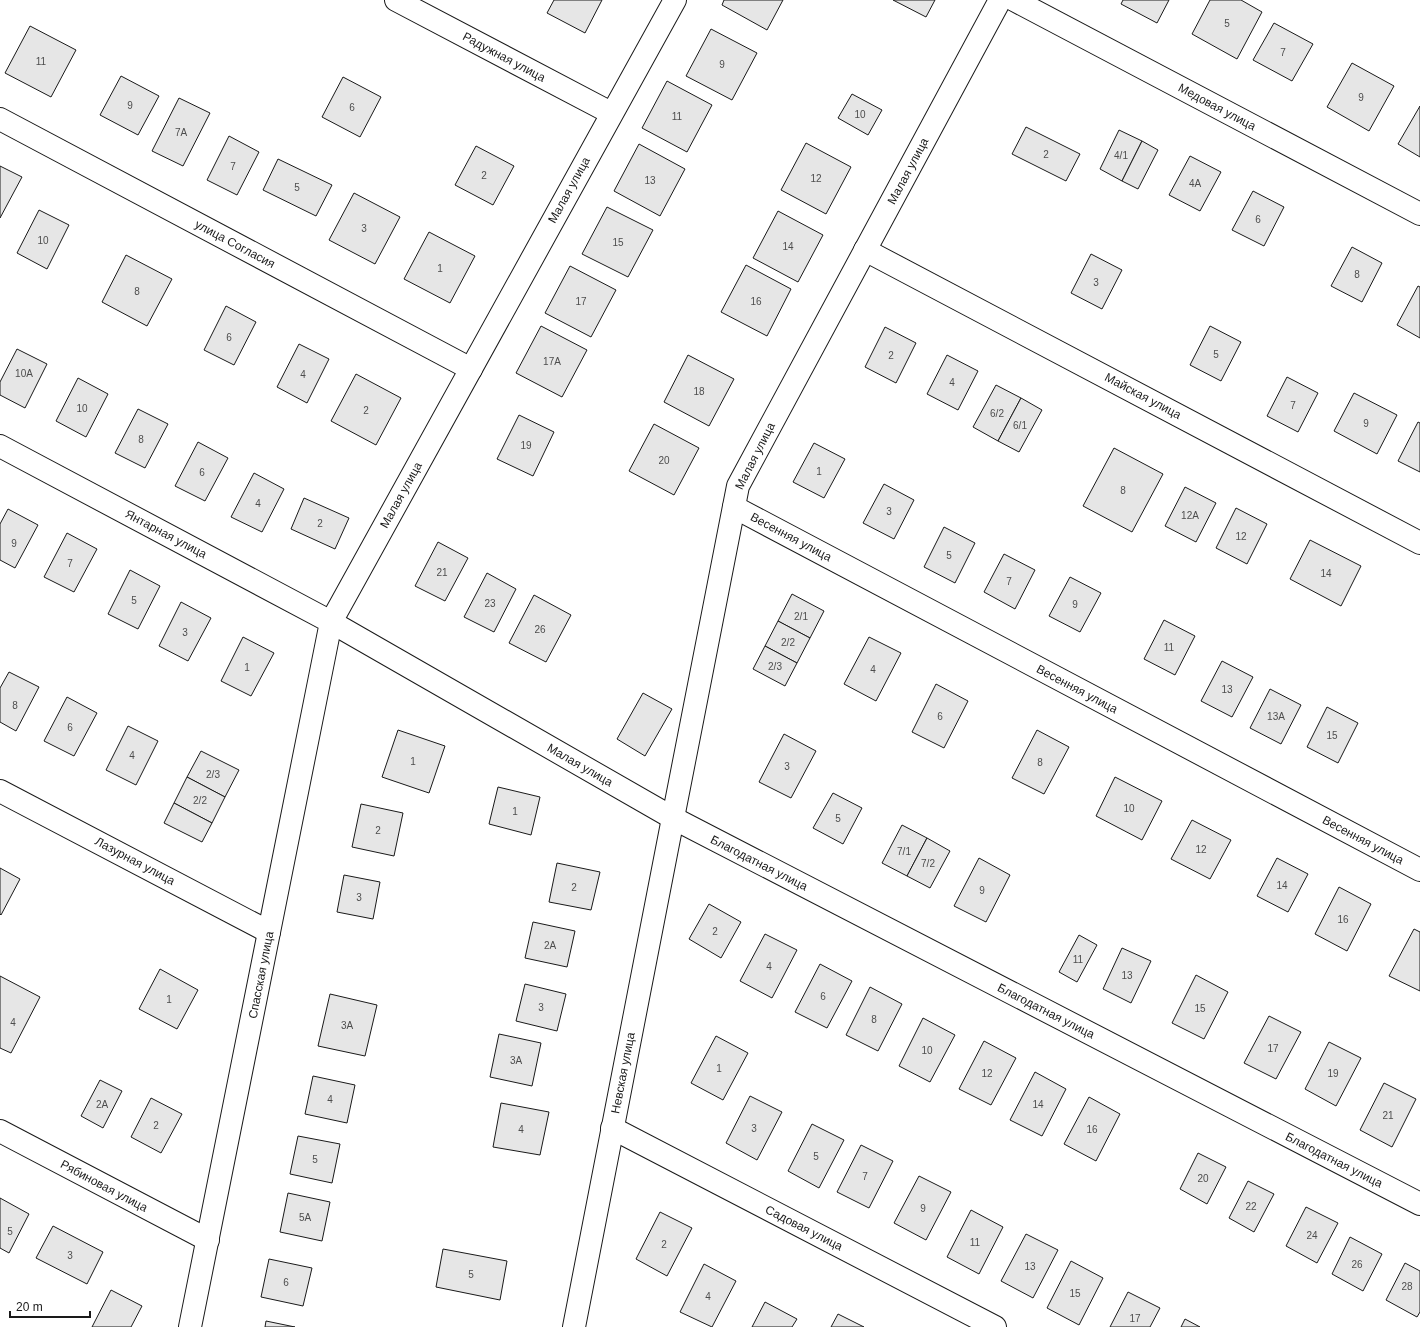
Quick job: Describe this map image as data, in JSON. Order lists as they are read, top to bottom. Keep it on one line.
{"streets":{"street":["Радужная улица","Медовая улица","Малая улица","улица Согласия","Майская улица","Янтарная улица","Весенняя улица","Лазурная улица","Благодатная улица","Спасская улица","Невская улица","Рябиновая улица","Садовая улица"]},"crossings":[["Радужная улица","Малая улица"],["Малая улица","улица Согласия"],["Малая улица","Майская улица"],["Малая улица","Янтарная улица"],["Малая улица","Весенняя улица"],["Малая улица","Благодатная улица"],["Малая улица","Спасская улица"],["Малая улица","Невская улица"],["Янтарная улица","Спасская улица"],["Лазурная улица","Спасская улица"],["Благодатная улица","Невская улица"],["Спасская улица","Рябиновая улица"],["Невская улица","Садовая улица"]],"house_numbers":["5","7","11","9","9","9","6","10","11","7А","2","4/1","7","2","12","13","4А","5","6","3","10","15","14","1","8","3","8","17","16","6","5","2","17А","10А","4","4","18","7","10","2","6/2","9","6/1","8","19","20","1","6","8","4","3","12А","2","12","9","5","7","21","14","7","5","23","9","2/1","26","3","2/2","11","2/3","1","4","13","8","6","13А","6","15","4","1","8","3","2/3","2/2","10","1","5","2","12","7/1","7/2","14","2","9","3","16","2","2А","11","4","13","6","1","3","15","8","4","3А","17","10","3А","1","12","19","4","2А","14","21","2","3","4","16","5","5","7","20","22","9","5А","5","24","11","2","3","26","13","5","6","28","15","4","17"],"scale_bar":"20 m"}
